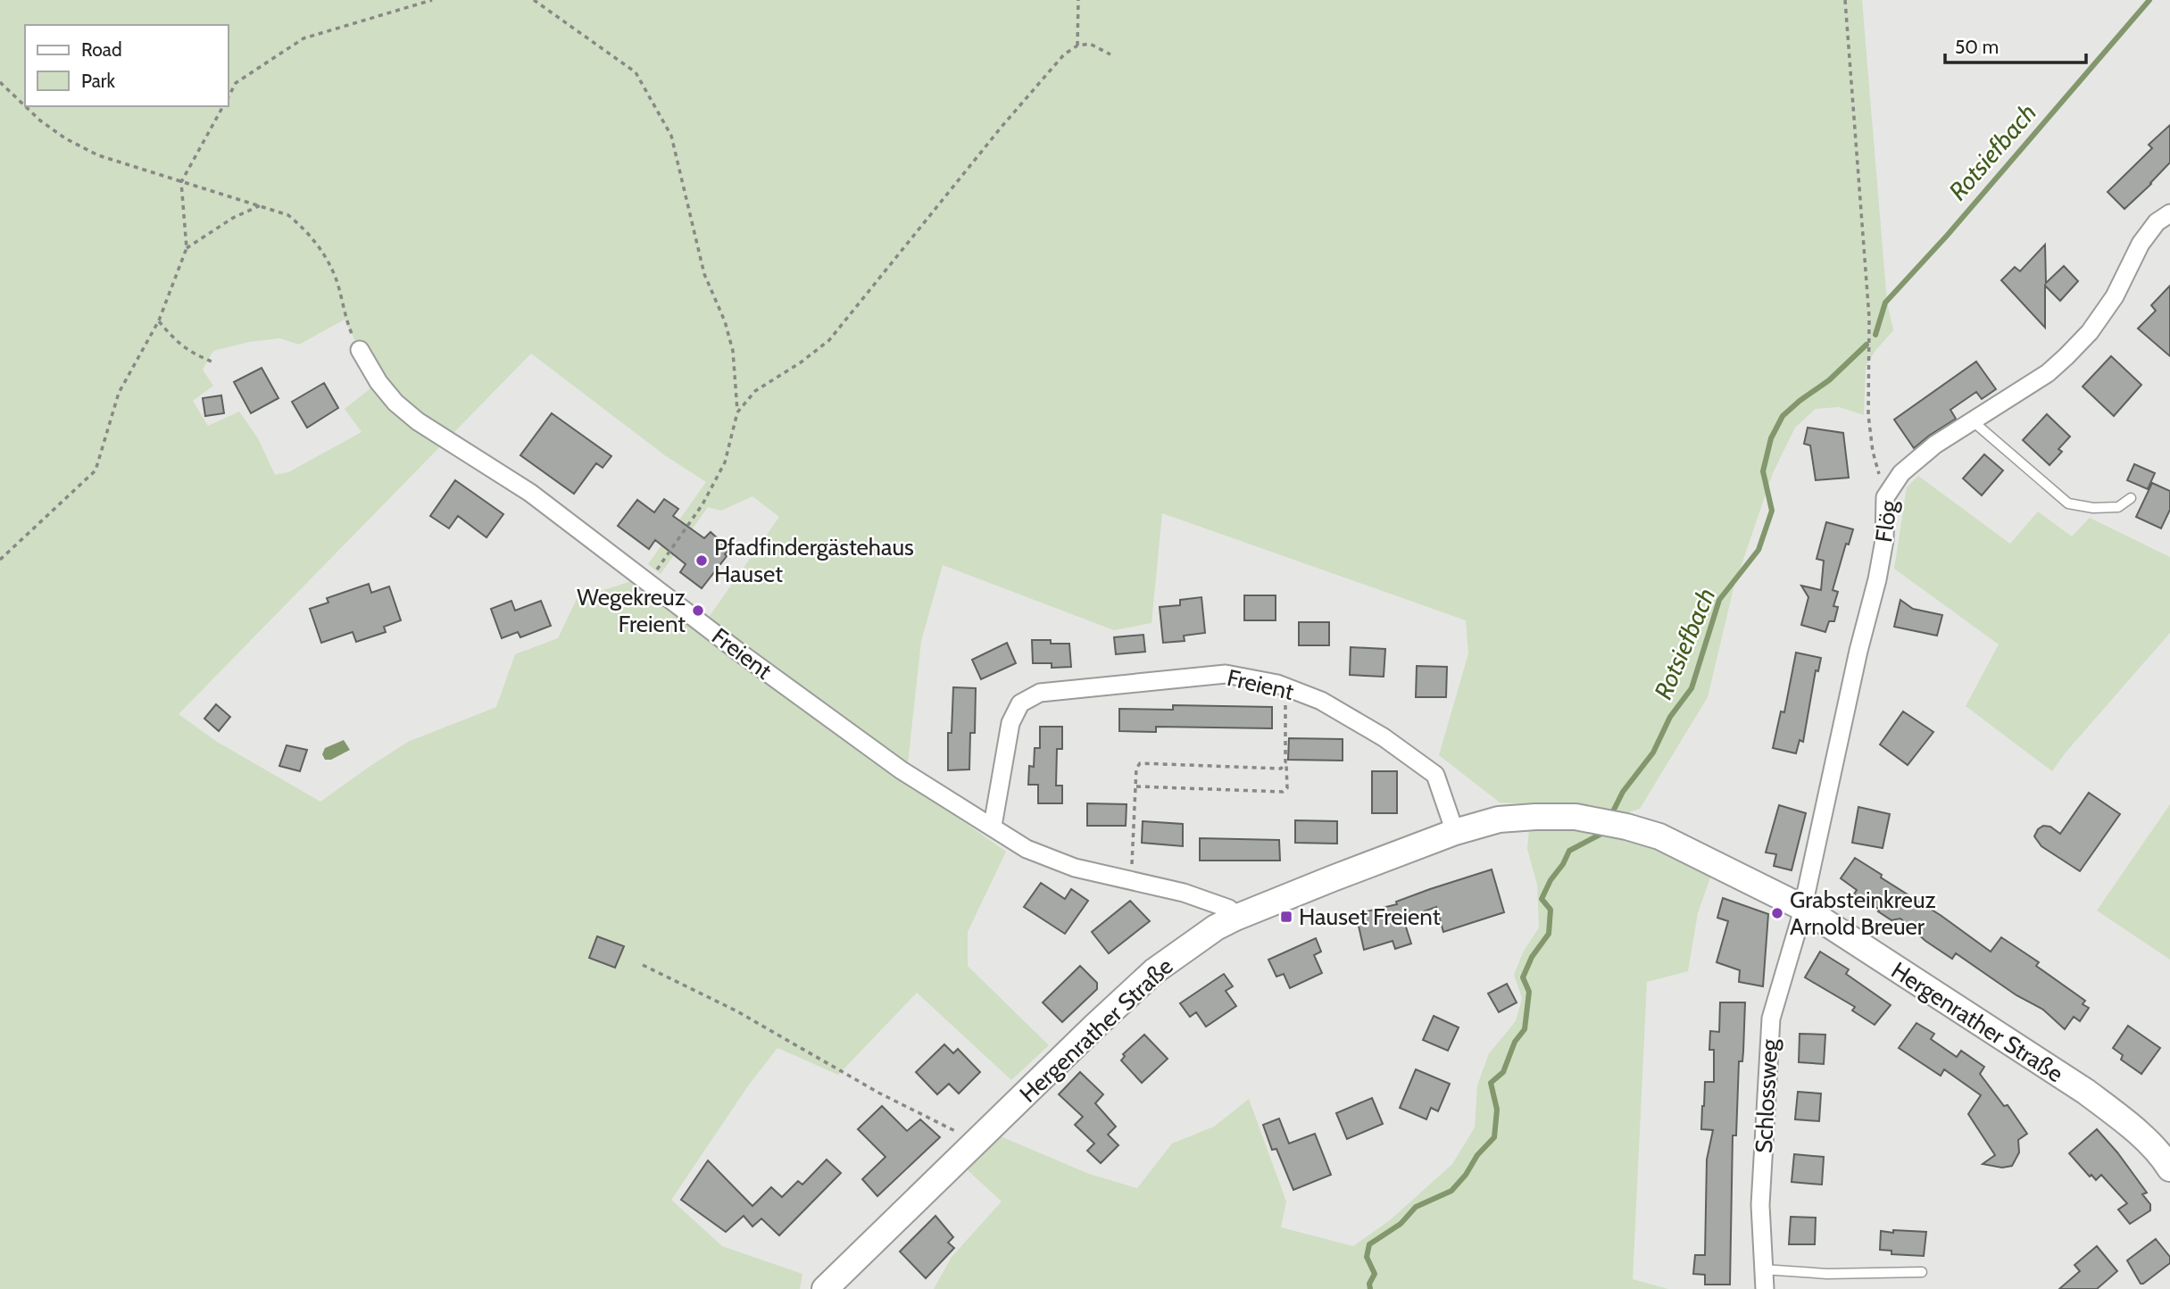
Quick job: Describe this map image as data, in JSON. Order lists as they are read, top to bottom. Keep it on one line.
{"streets":{"street":["Flög","Freient","Hergenrather Straße","Schlossweg"]},"crossings":[["Flög","Hergenrather Straße"],["Flög","Schlossweg"],["Freient","Hergenrather Straße"],["Hergenrather Straße","Schlossweg"]],"water":["Rotsiefbach"],"places":{"other":["Pfadfindergästehaus Hauset","Wegekreuz Freient","Grabsteinkreuz Arnold Breuer"],"transit":["Hauset Freient"]},"legend":["Road","Park"],"scale_bar":"50 m"}
